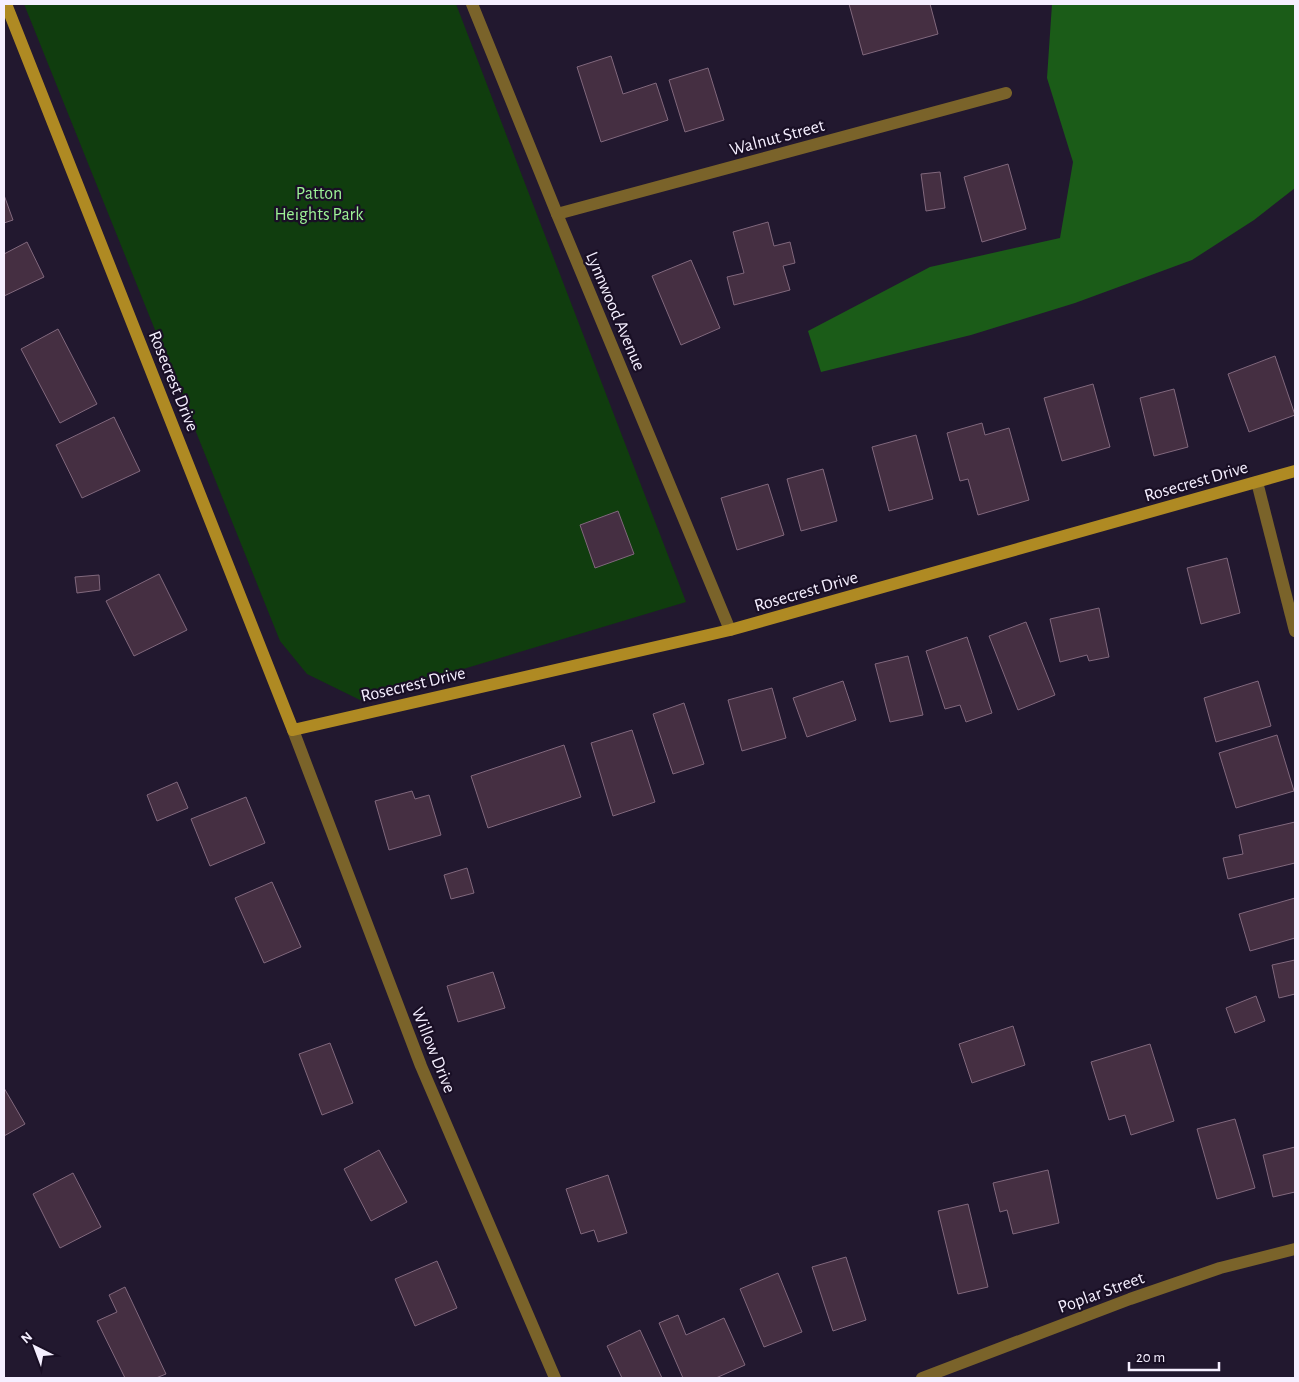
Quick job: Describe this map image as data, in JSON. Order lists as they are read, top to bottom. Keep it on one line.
{"streets":{"street":["Walnut Street","Lynnwood Avenue","Rosecrest Drive","Willow Drive","Poplar Street"]},"crossings":[["Walnut Street","Lynnwood Avenue"],["Lynnwood Avenue","Rosecrest Drive"],["Rosecrest Drive","Willow Drive"]],"parks":["Patton Heights Park"],"scale_bar":"20 m","north":"top left"}
